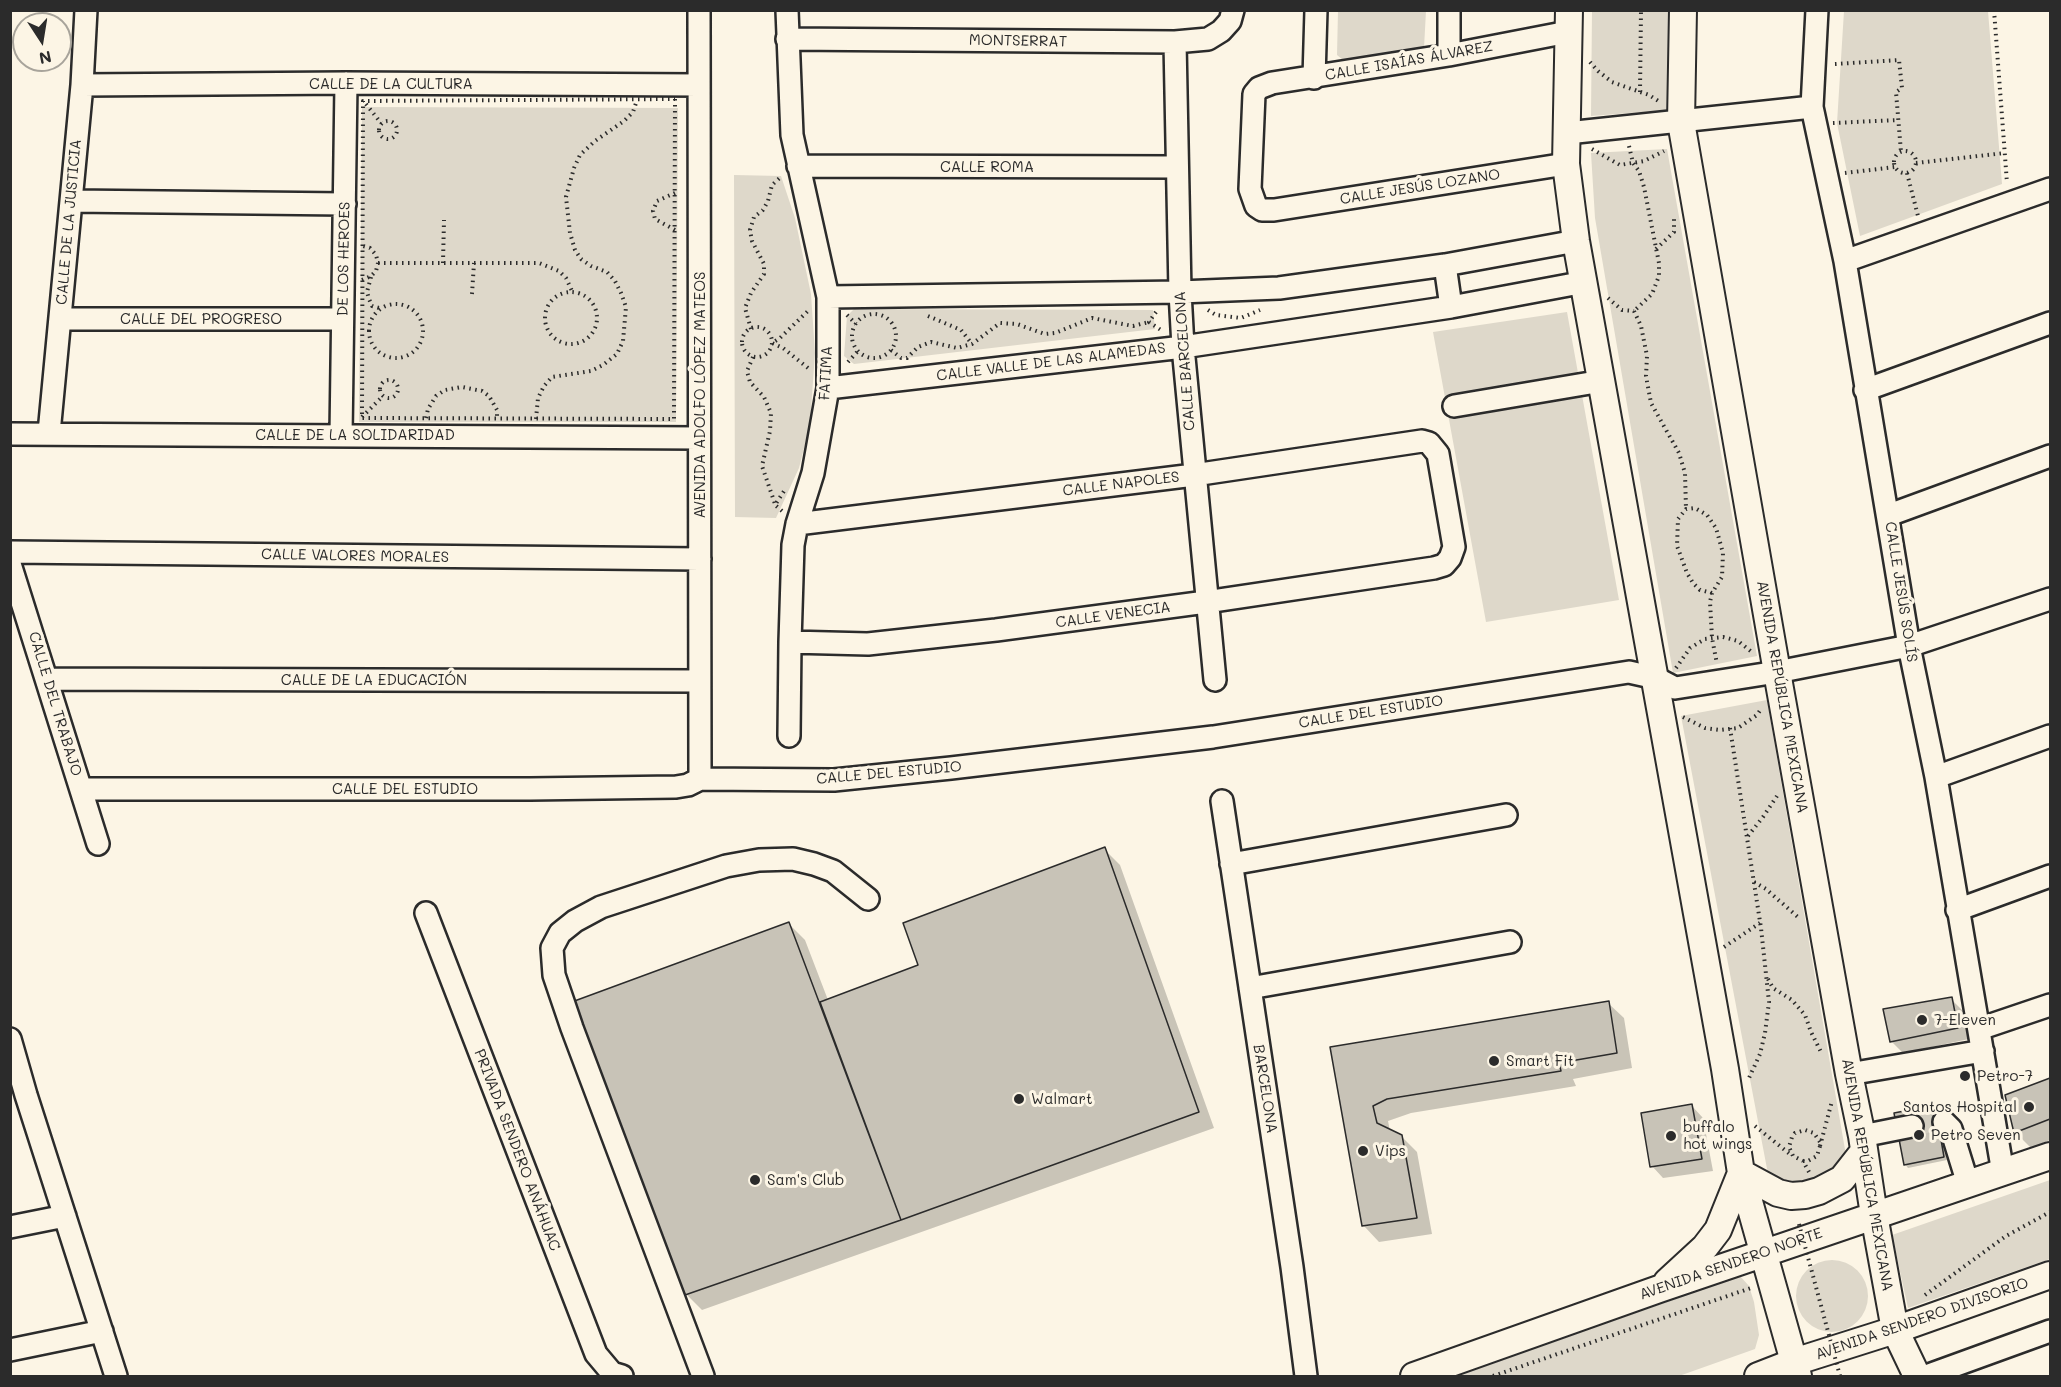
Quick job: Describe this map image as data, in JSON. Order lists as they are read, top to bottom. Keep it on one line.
{"streets":{"main road":["AVENIDA REPÚBLICA MEXICANA","AVENIDA SENDERO NORTE","AVENIDA SENDERO DIVISORIO"],"street":["MONTSERRAT","CALLE ISAÍAS ÁLVAREZ","CALLE DE LA CULTURA","CALLE ROMA","CALLE JESÚS LOZANO","CALLE DE LA JUSTICIA","DE LOS HEROES","CALLE DEL PROGRESO","CALLE BARCELONA","CALLE VALLE DE LAS ALAMEDAS","FATIMA","AVENIDA ADOLFO LÓPEZ MATEOS","CALLE DE LA SOLIDARIDAD","CALLE NAPOLES","CALLE VALORES MORALES","CALLE JESÚS SOLÍS","CALLE VENECIA","CALLE DE LA EDUCACIÓN","CALLE DEL TRABAJO","CALLE DEL ESTUDIO","BARCELONA","PRIVADA SENDERO ANÁHUAC"]},"crossings":[["MONTSERRAT","CALLE BARCELONA"],["MONTSERRAT","FATIMA"],["CALLE ISAÍAS ÁLVAREZ","CALLE JESÚS LOZANO"],["CALLE DE LA CULTURA","CALLE DE LA JUSTICIA"],["CALLE DE LA CULTURA","DE LOS HEROES"],["CALLE DE LA CULTURA","AVENIDA ADOLFO LÓPEZ MATEOS"],["CALLE ROMA","CALLE BARCELONA"],["CALLE ROMA","FATIMA"],["CALLE DE LA JUSTICIA","CALLE DEL PROGRESO"],["CALLE DE LA JUSTICIA","CALLE DE LA SOLIDARIDAD"],["DE LOS HEROES","CALLE DEL PROGRESO"],["DE LOS HEROES","CALLE DE LA SOLIDARIDAD"],["CALLE BARCELONA","CALLE VALLE DE LAS ALAMEDAS"],["CALLE BARCELONA","CALLE NAPOLES"],["CALLE BARCELONA","CALLE VENECIA"],["CALLE VALLE DE LAS ALAMEDAS","FATIMA"],["FATIMA","CALLE NAPOLES"],["FATIMA","CALLE VENECIA"],["AVENIDA ADOLFO LÓPEZ MATEOS","CALLE DE LA SOLIDARIDAD"],["AVENIDA ADOLFO LÓPEZ MATEOS","CALLE VALORES MORALES"],["AVENIDA ADOLFO LÓPEZ MATEOS","CALLE DE LA EDUCACIÓN"],["AVENIDA ADOLFO LÓPEZ MATEOS","CALLE DEL ESTUDIO"],["CALLE NAPOLES","CALLE VENECIA"],["CALLE JESÚS SOLÍS","CALLE DEL ESTUDIO"],["CALLE JESÚS SOLÍS","AVENIDA SENDERO NORTE"],["CALLE DE LA EDUCACIÓN","CALLE DEL TRABAJO"],["AVENIDA REPÚBLICA MEXICANA","CALLE DEL ESTUDIO"],["AVENIDA REPÚBLICA MEXICANA","AVENIDA SENDERO NORTE"],["AVENIDA REPÚBLICA MEXICANA","AVENIDA SENDERO DIVISORIO"],["CALLE DEL TRABAJO","CALLE DEL ESTUDIO"]],"places":["7-Eleven","Smart Fit","Petro-7","Walmart","Santos Hospital","Petro Seven","buffalo hot wings","Vips","Sam's Club"],"north":"bottom"}
